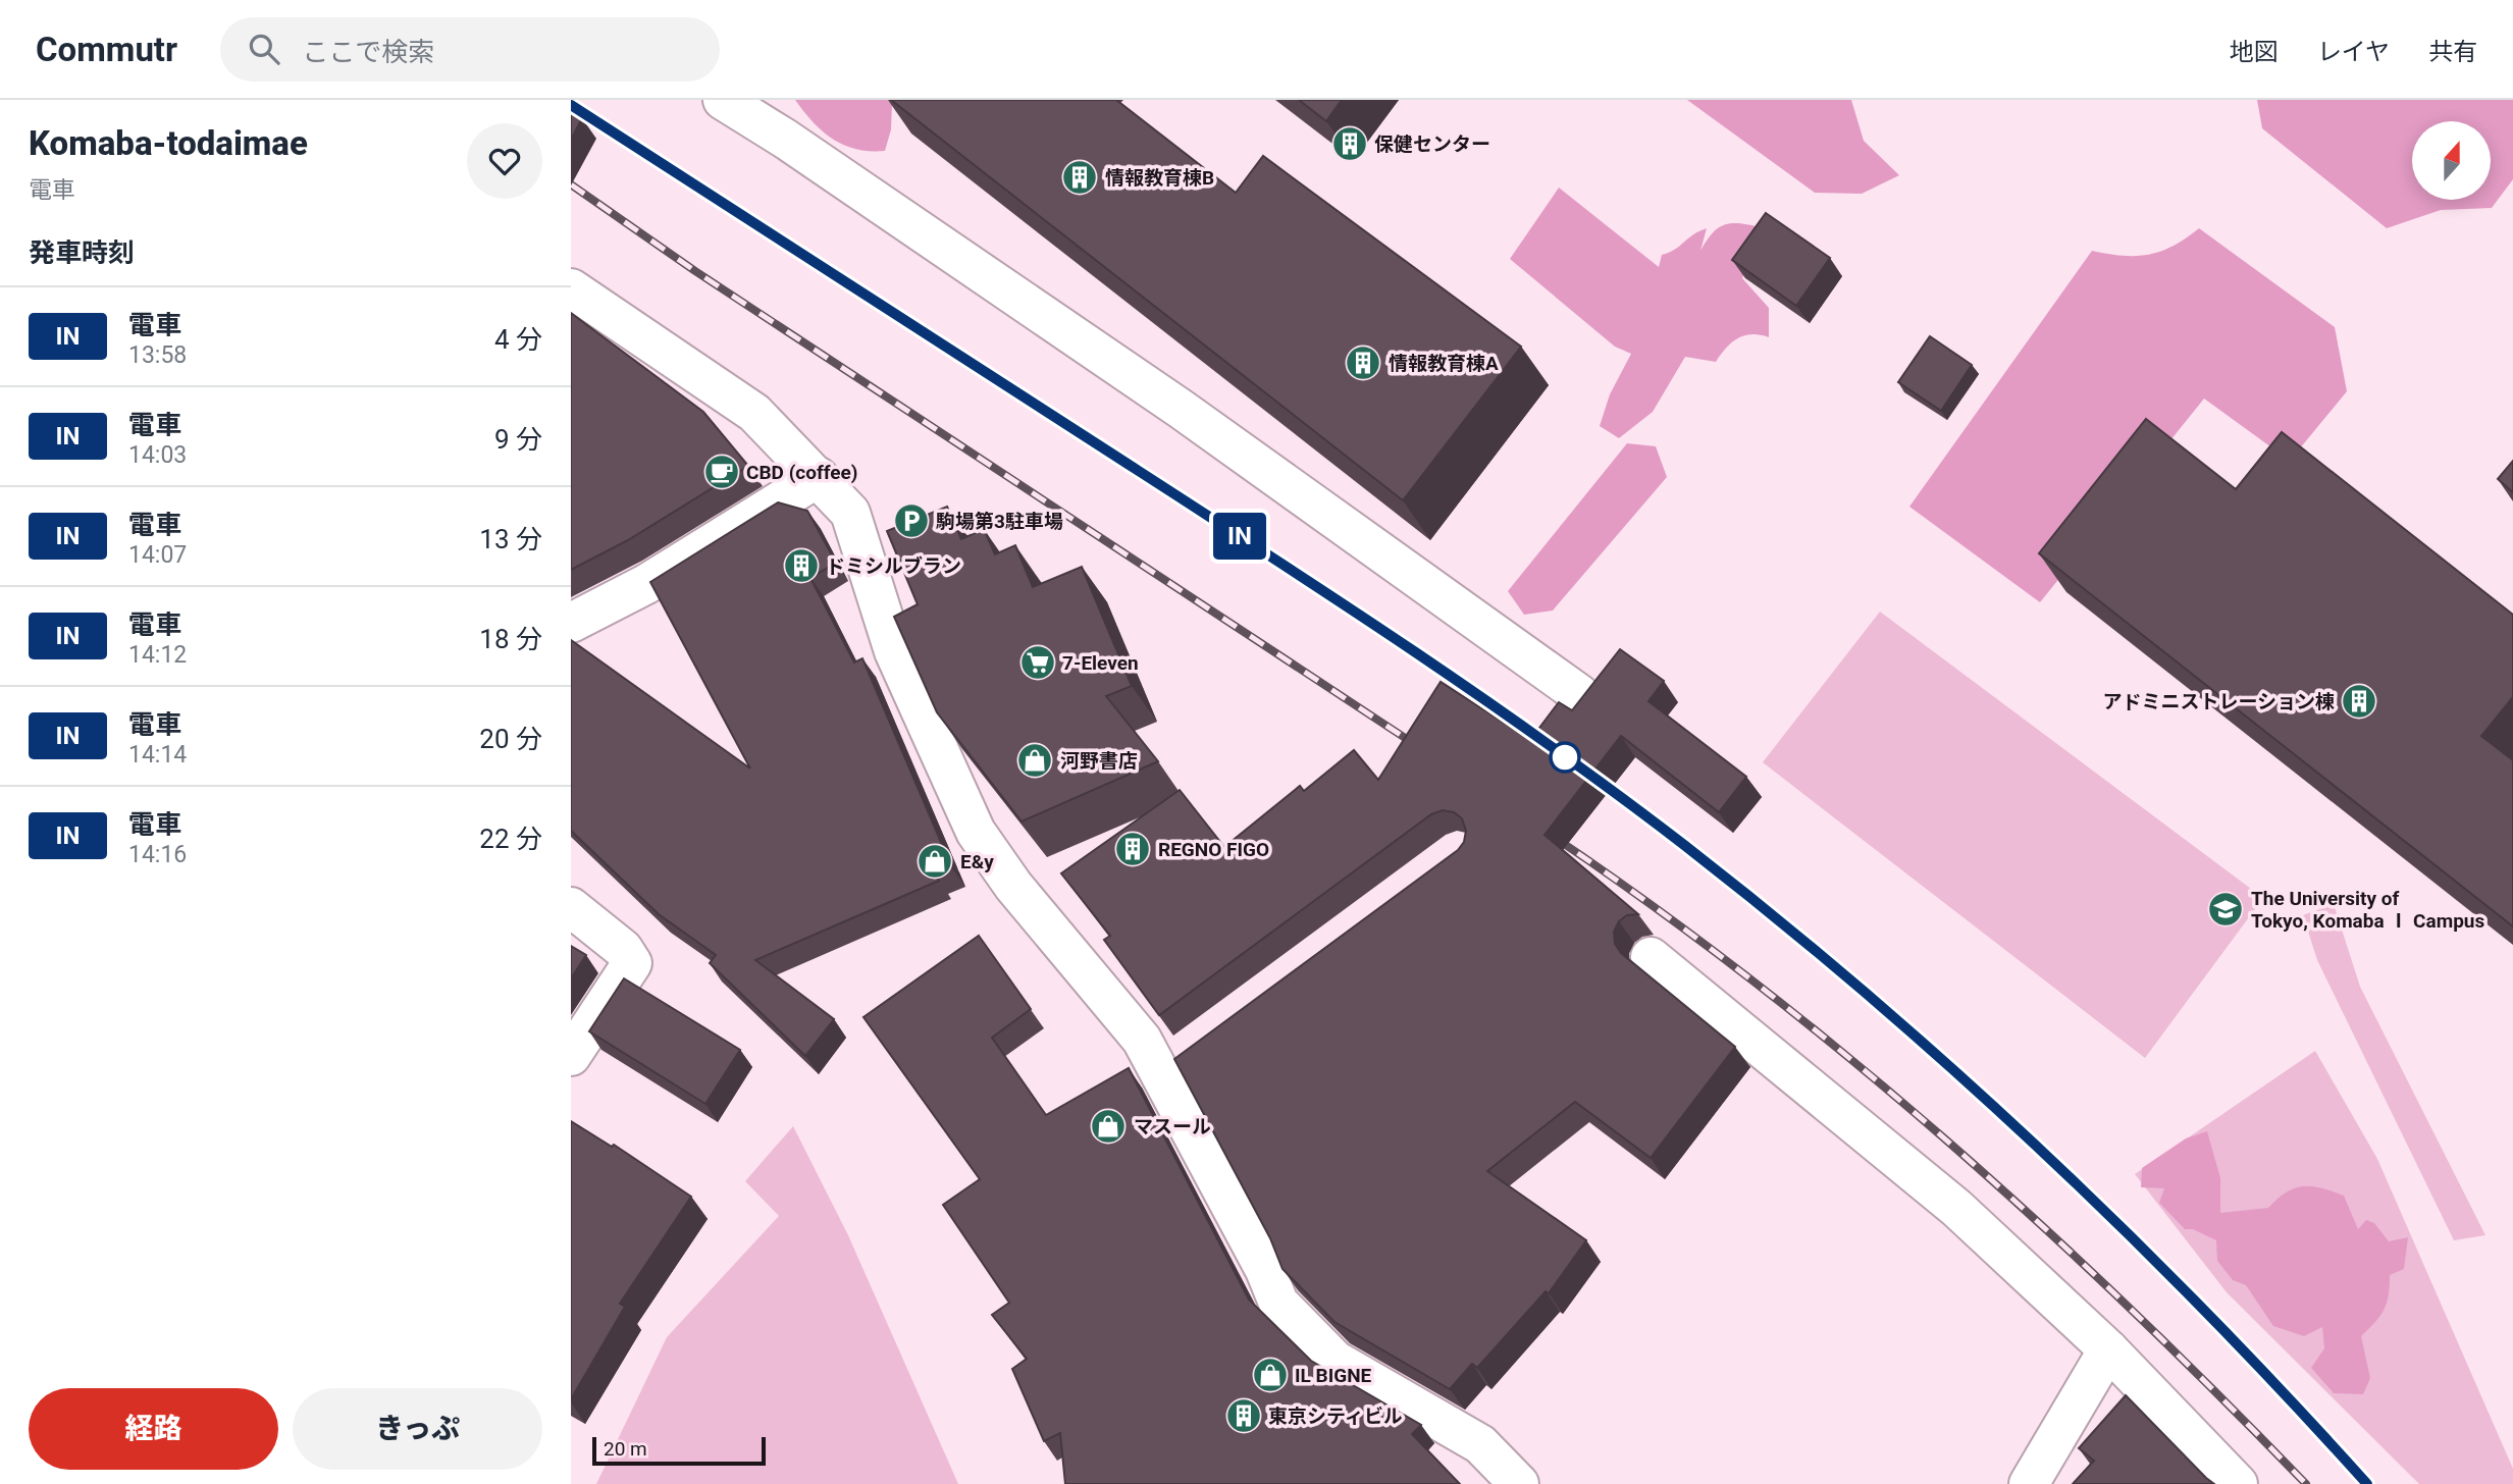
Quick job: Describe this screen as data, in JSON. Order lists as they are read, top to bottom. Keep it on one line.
{"places":{"building":["保健センター","情報教育棟B","情報教育棟A","ドミシルブラン","アドミニストレーション棟","REGNO FIGO","東京シティビル"],"cafe":["CBD (coffee)"],"parking":["駒場第3駐車場"],"supermarket":["7-Eleven"],"shop":["河野書店","E&y","マスール","IL BIGNE"],"school or university":["The University of Tokyo, Komaba Ⅰ Campus"]},"scale_bar":"20 m","north":"top","page":{"header":"Commutr","search":"ここで検索","nav":["地図","レイヤ","共有"],"heading":[["Komaba-todaimae","電車"],"発車時刻"],"on_map":"IN","list":[{"mark":"IN","name":"電車","note":"13:58","value":"4 分"},{"mark":"IN","name":"電車","note":"14:03","value":"9 分"},{"mark":"IN","name":"電車","note":"14:07","value":"13 分"},{"mark":"IN","name":"電車","note":"14:12","value":"18 分"},{"mark":"IN","name":"電車","note":"14:14","value":"20 分"},{"mark":"IN","name":"電車","note":"14:16","value":"22 分"}],"buttons":["経路","きっぷ"],"scale":"20 m"}}
